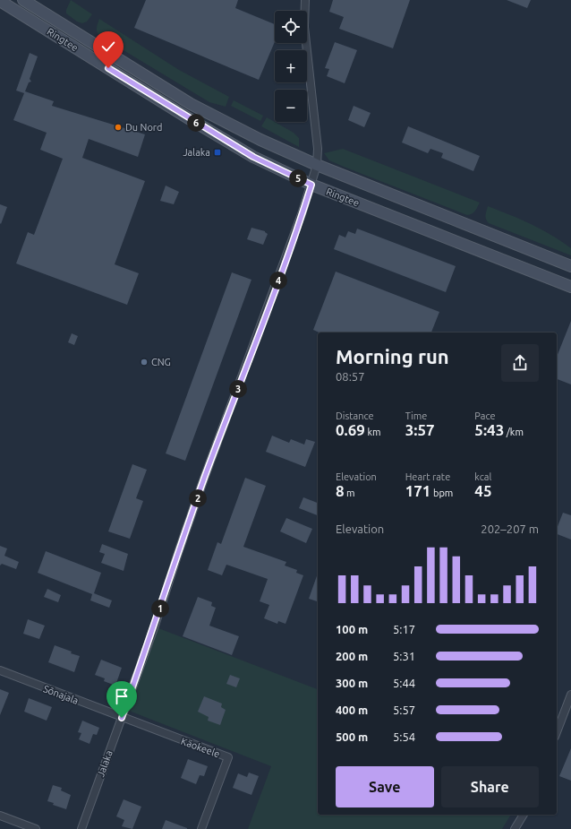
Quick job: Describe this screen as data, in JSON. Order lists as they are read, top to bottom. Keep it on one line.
{"streets":{"main road":["Ringtee"],"street":["Sõnajala","Käokeele","Jalaka"]},"crossings":[["Ringtee","Jalaka"],["Sõnajala","Käokeele"],["Sõnajala","Jalaka"],["Käokeele","Jalaka"]],"places":{"other":["Du Nord","CNG"],"transit":["Jalaka"]},"page":{"map_buttons":["+","−"],"pins":["6","5","4","3","2","1"],"heading":["Morning run","08:57"],"stats":[["Distance","0.69 km"],["Time","3:57"],["Pace","5:43 /km"],["Elevation","8 m"],["Heart rate","171 bpm"],["kcal","45"]],"chart":["Elevation","202–207 m"],"list":[{"name":"100 m","note":"5:17"},{"name":"200 m","note":"5:31"},{"name":"300 m","note":"5:44"},{"name":"400 m","note":"5:57"},{"name":"500 m","note":"5:54"}],"buttons":["Save","Share"]}}
